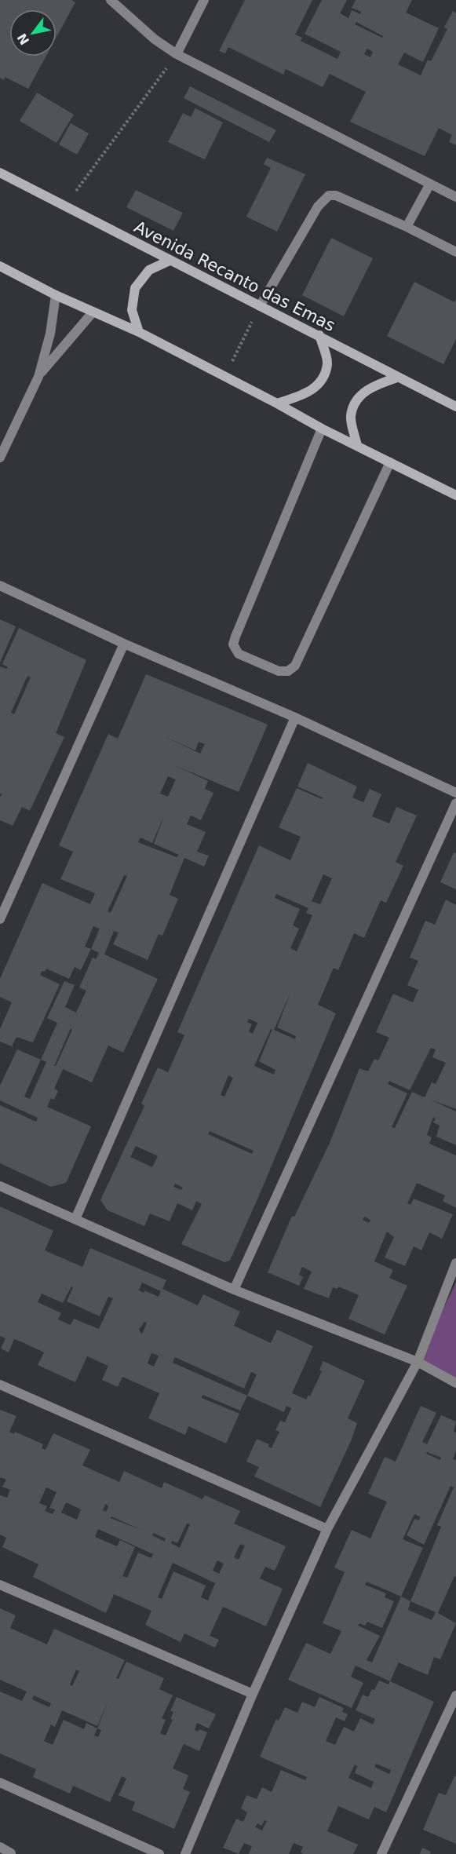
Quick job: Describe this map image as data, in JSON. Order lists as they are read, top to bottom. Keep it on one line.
{"streets":{"main road":["Avenida Recanto das Emas"]},"north":"bottom left"}
